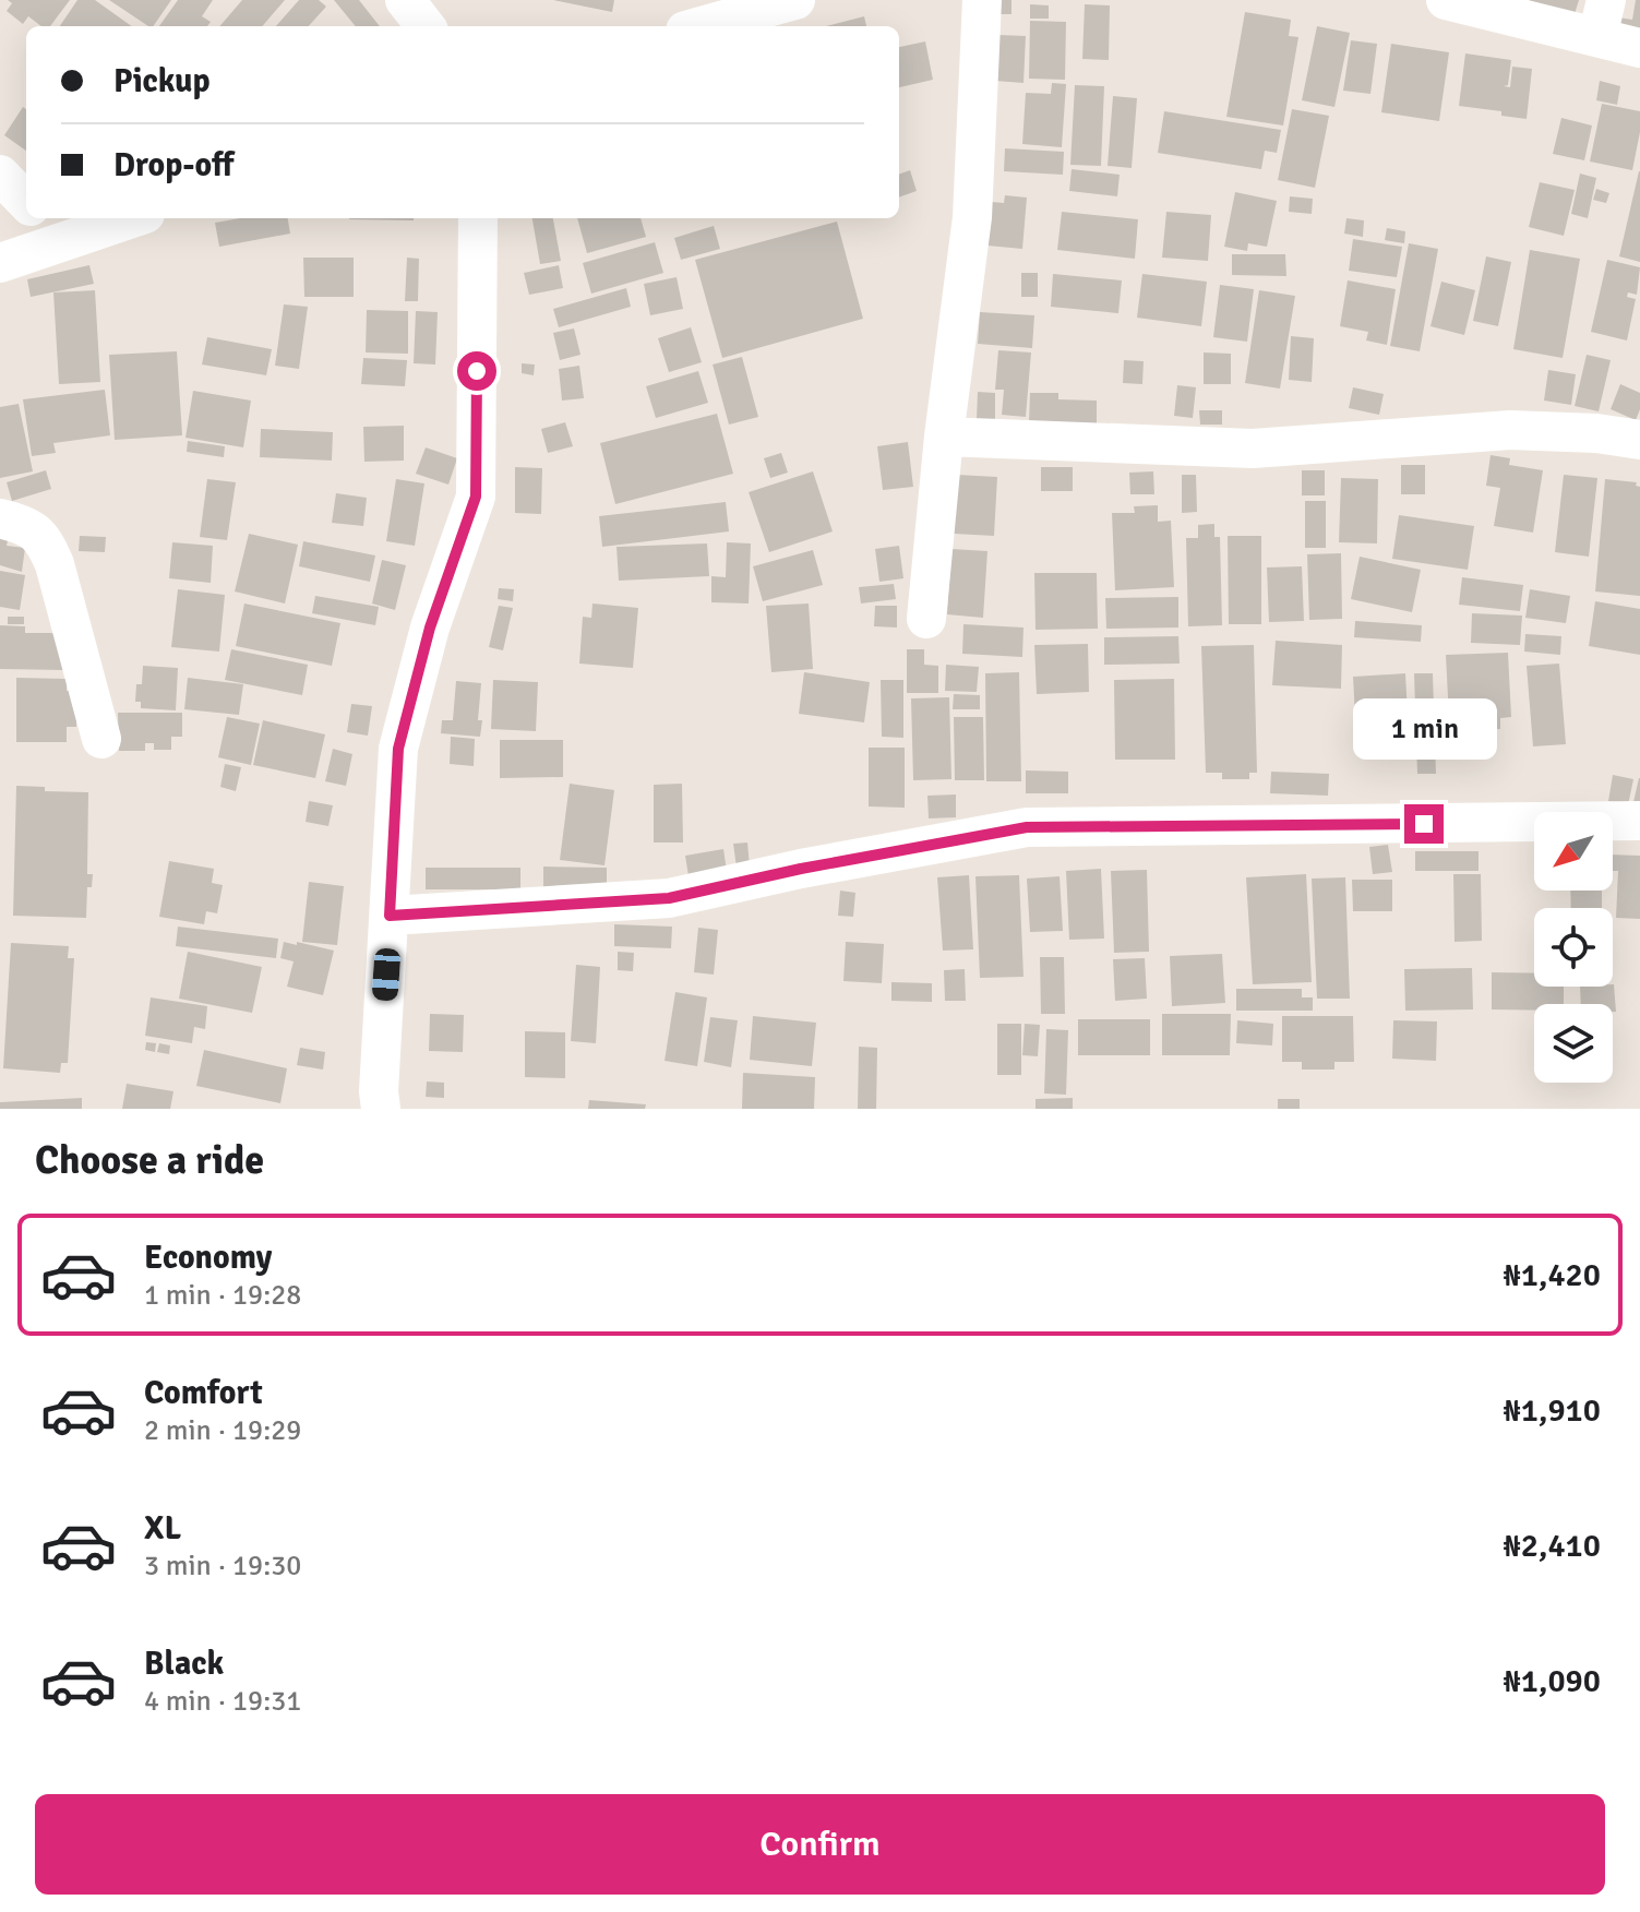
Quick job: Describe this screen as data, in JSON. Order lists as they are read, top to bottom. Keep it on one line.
{"north":"bottom left","page":{"banner":["Pickup","Drop-off"],"bubble":"1 min","heading":"Choose a ride","list":[{"name":"Economy","note":"1 min · 19:28","value":"₦1,420"},{"name":"Comfort","note":"2 min · 19:29","value":"₦1,910"},{"name":"XL","note":"3 min · 19:30","value":"₦2,410"},{"name":"Black","note":"4 min · 19:31","value":"₦1,090"}],"buttons":"Confirm"}}
